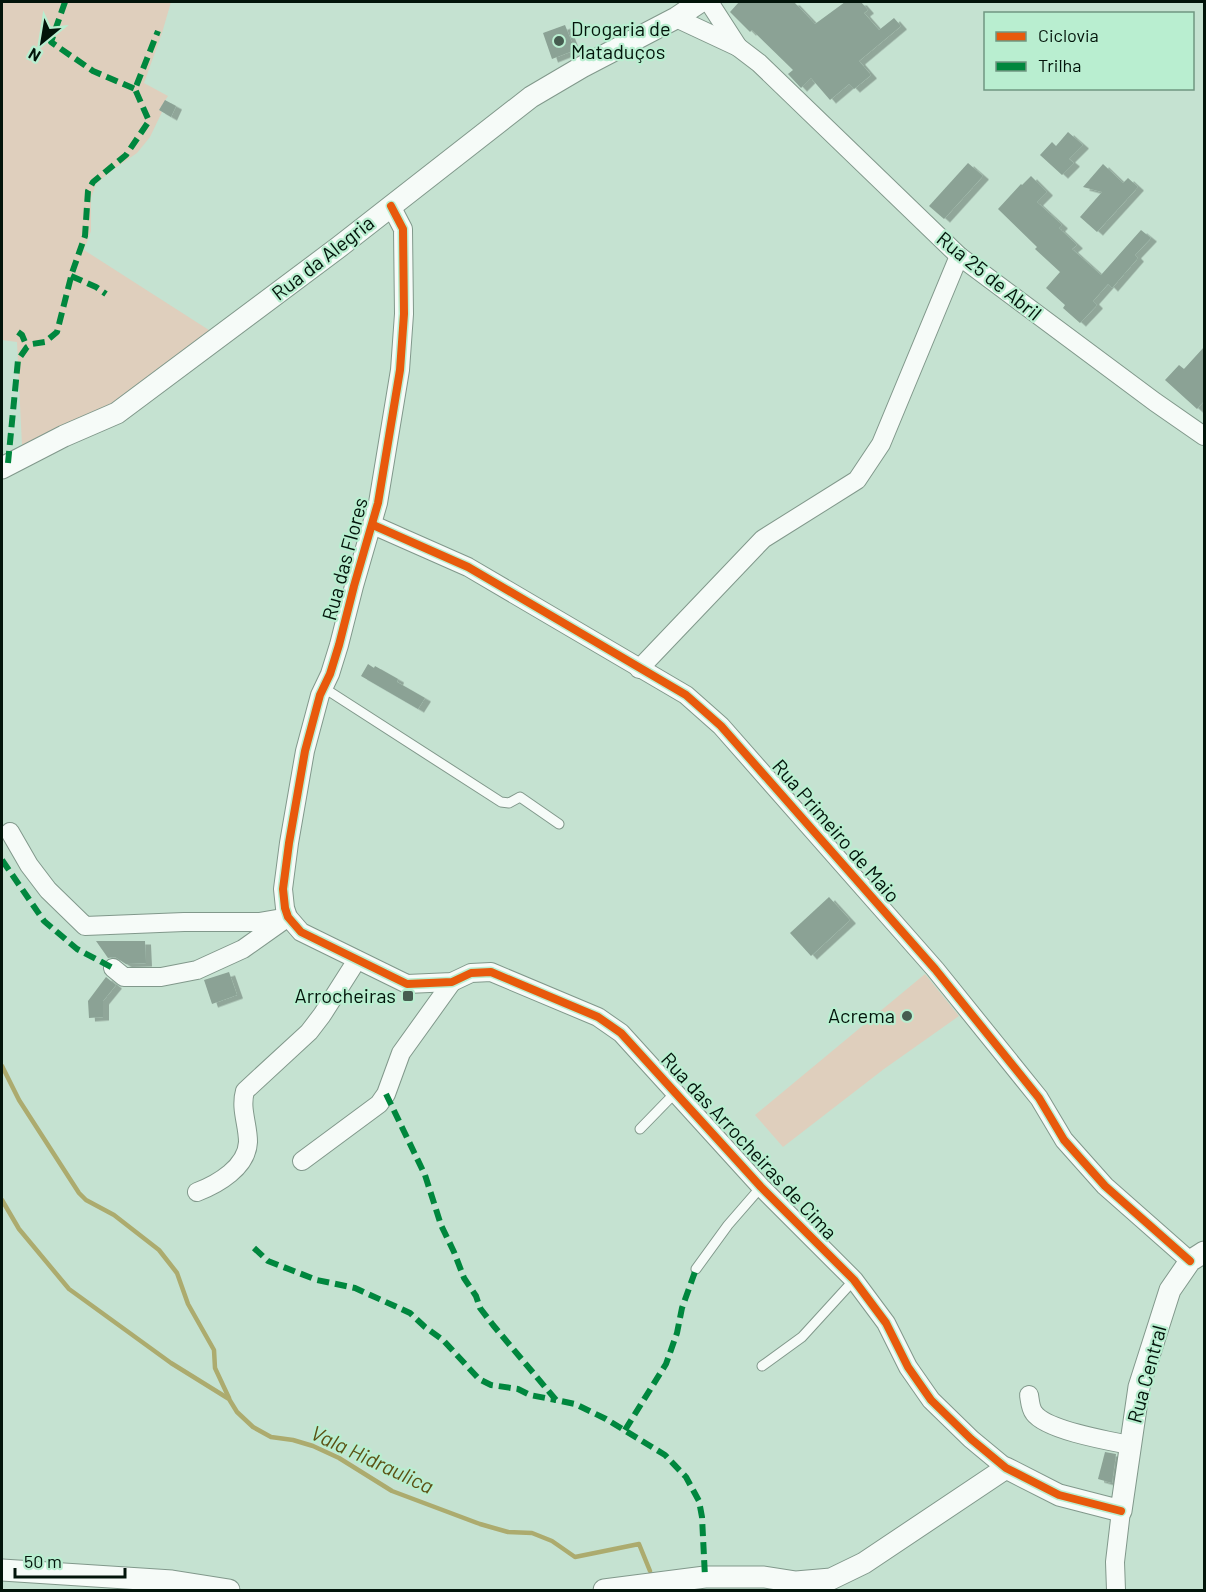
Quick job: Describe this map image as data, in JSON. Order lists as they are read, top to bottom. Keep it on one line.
{"streets":{"street":["Rua da Alegria","Rua 25 de Abril","Rua das Flores","Rua Primeiro de Maio","Rua das Arrocheiras de Cima","Rua Central"]},"crossings":[["Rua da Alegria","Rua 25 de Abril"],["Rua da Alegria","Rua das Flores"],["Rua das Flores","Rua Primeiro de Maio"],["Rua das Flores","Rua das Arrocheiras de Cima"],["Rua Primeiro de Maio","Rua Central"],["Rua das Arrocheiras de Cima","Rua Central"]],"water":["Vala Hidraulica"],"places":{"other":["Drogaria de Mataduços","Acrema"],"transit":["Arrocheiras"]},"legend":["Ciclovia","Trilha"],"scale_bar":"50 m","north":"bottom left"}
